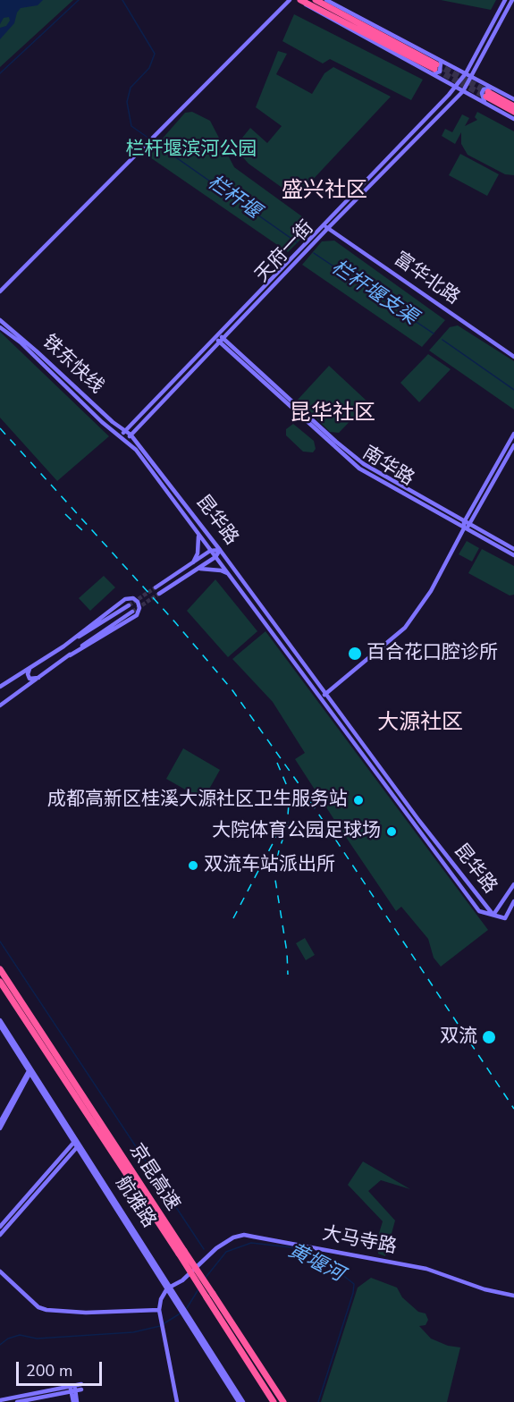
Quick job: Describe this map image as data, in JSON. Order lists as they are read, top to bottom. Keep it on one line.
{"streets":{"highway":["京昆高速"],"main road":["天府一街","富华北路","铁东快线","南华路","昆华路","航雅路","大马寺路"]},"crossings":[["天府一街","富华北路"],["天府一街","铁东快线"],["天府一街","南华路"],["天府一街","昆华路"],["铁东快线","昆华路"],["航雅路","大马寺路"]],"districts":["盛兴社区","昆华社区","大源社区"],"water":["栏杆堰","栏杆堰支渠","黄堰河"],"parks":["栏杆堰滨河公园"],"places":["百合花口腔诊所","成都高新区桂溪大源社区卫生服务站","大院体育公园足球场","双流车站派出所","双流"],"scale_bar":"200 m"}
